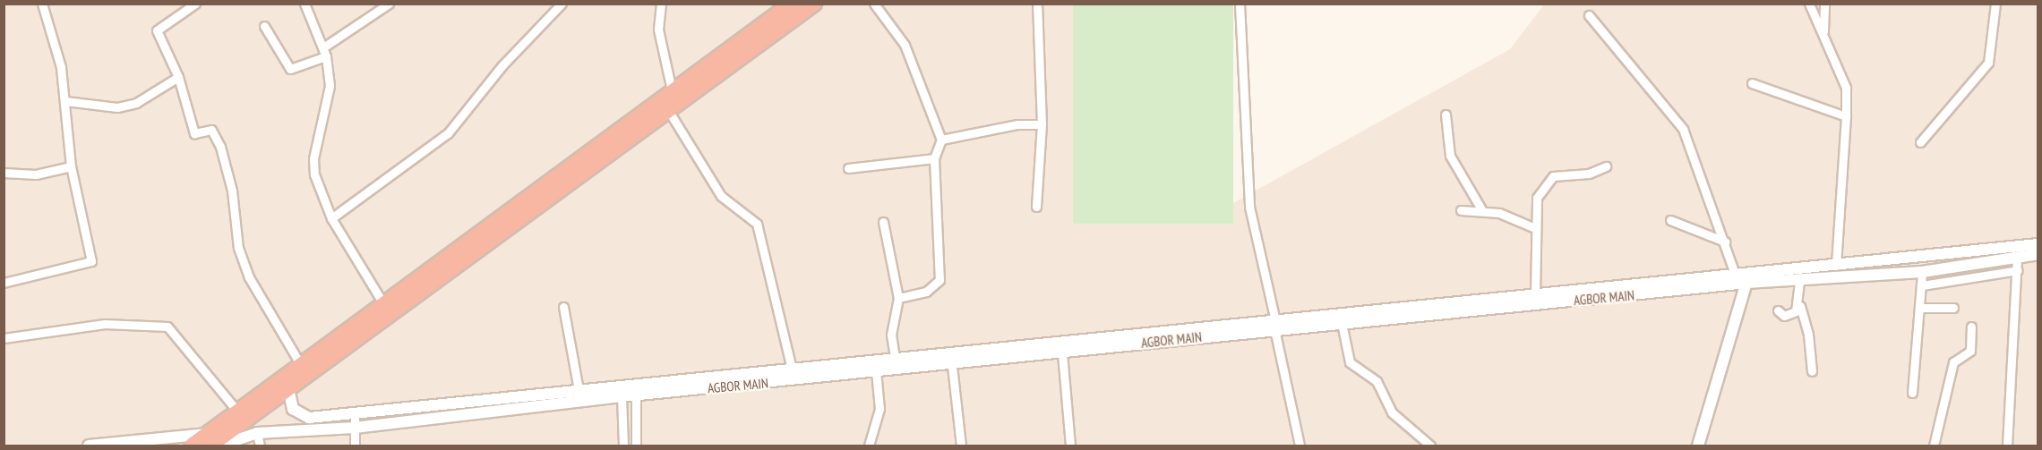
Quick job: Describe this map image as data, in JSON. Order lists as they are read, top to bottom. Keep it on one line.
{"streets":{"main road":["AGBOR MAIN"]}}
